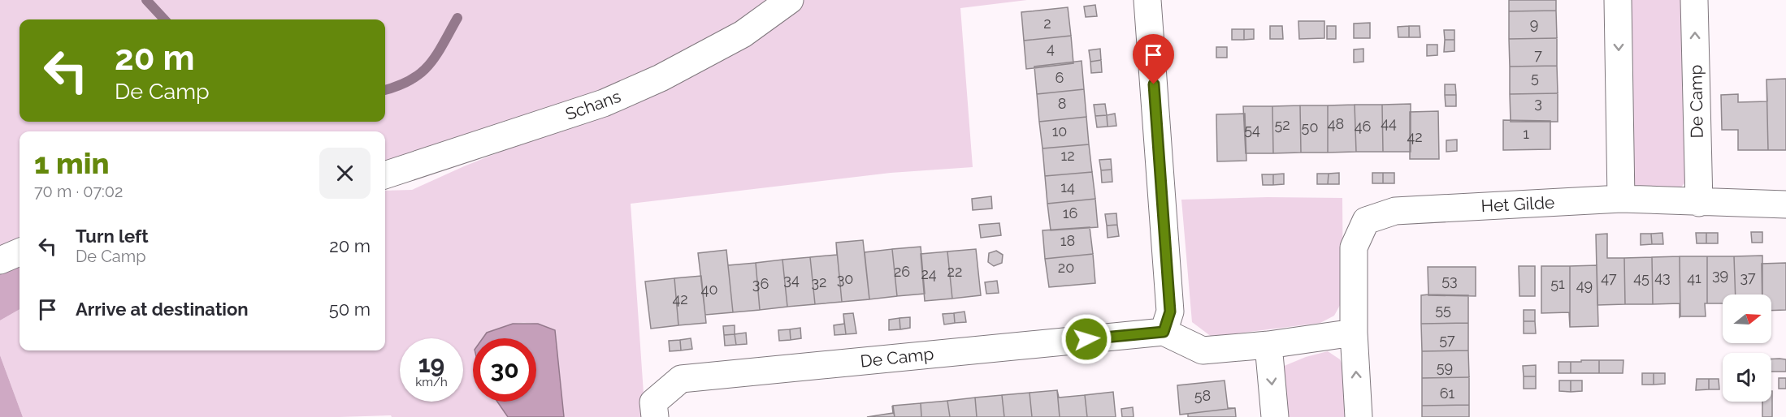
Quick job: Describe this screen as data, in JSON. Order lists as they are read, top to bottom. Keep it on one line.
{"streets":{"street":["De Camp","Schans","Het Gilde"]},"crossings":[["De Camp","Het Gilde"]],"house_numbers":["2","9","4","7","6","5","3","8","44","48","52","46","50","54","10","1","42","12","14","16","18","20","26","22","24","39","43","37","47","45","41","30","34","53","32","36","51","49","40","42","55","57","59","61","58"],"north":"right","page":{"turn":["20 m","De Camp"],"heading":["1 min","70 m · 07:02"],"list":[{"name":"Turn left","note":"De Camp","value":"20 m"},{"name":"Arrive at destination","value":"50 m"}],"speed":"19 km/h","limit":"30"}}
